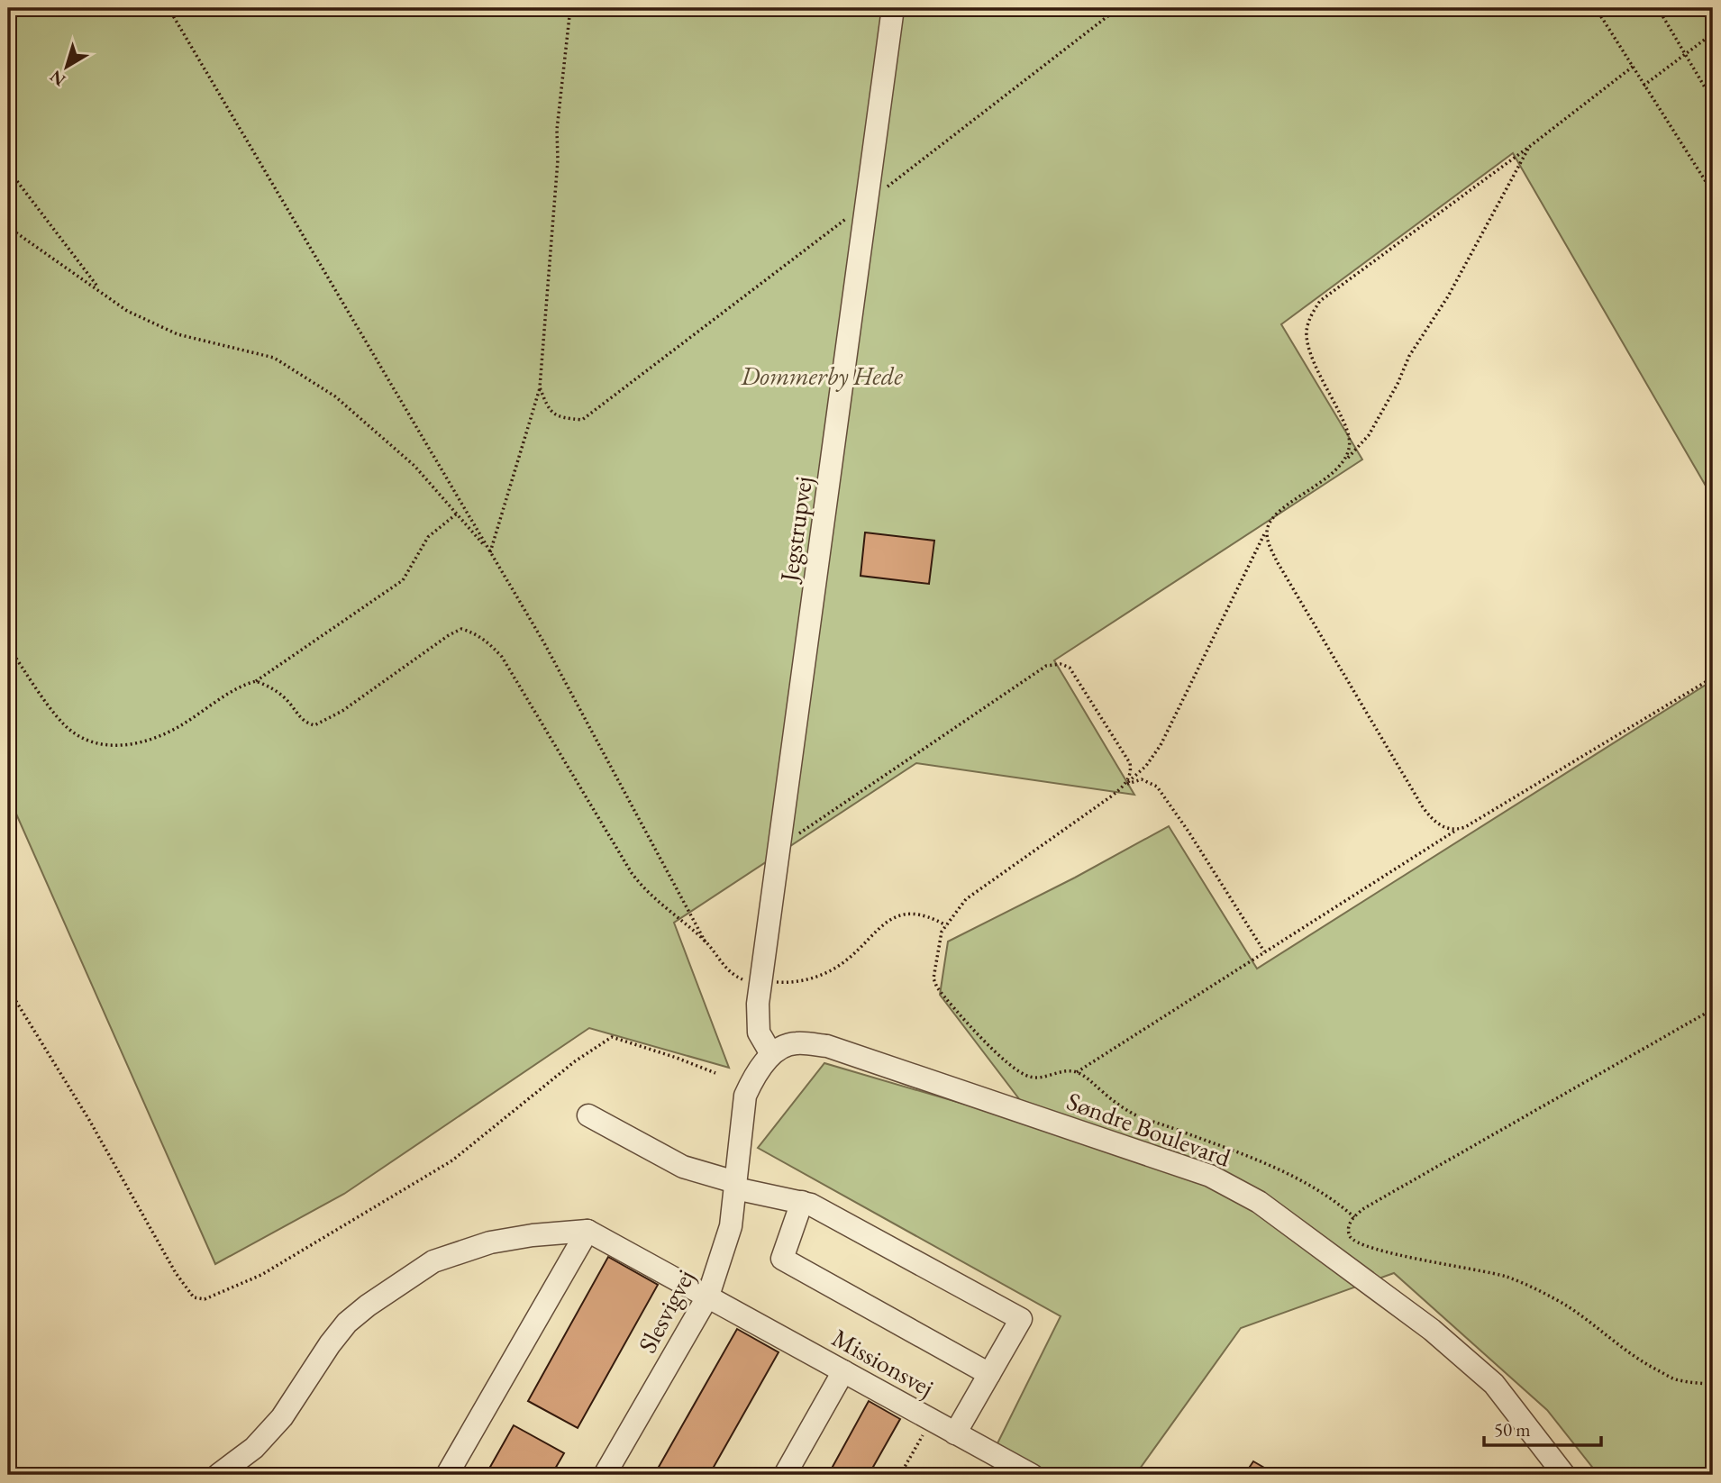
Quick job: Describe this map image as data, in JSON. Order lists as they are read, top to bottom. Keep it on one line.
{"streets":{"lane":["Jegstrupvej","Søndre Boulevard","Slesvigvej","Missionsvej"]},"crossings":[["Jegstrupvej","Søndre Boulevard"],["Jegstrupvej","Slesvigvej"],["Søndre Boulevard","Slesvigvej"],["Slesvigvej","Missionsvej"]],"parks":["Dommerby Hede"],"scale_bar":"50 m","north":"bottom left"}
